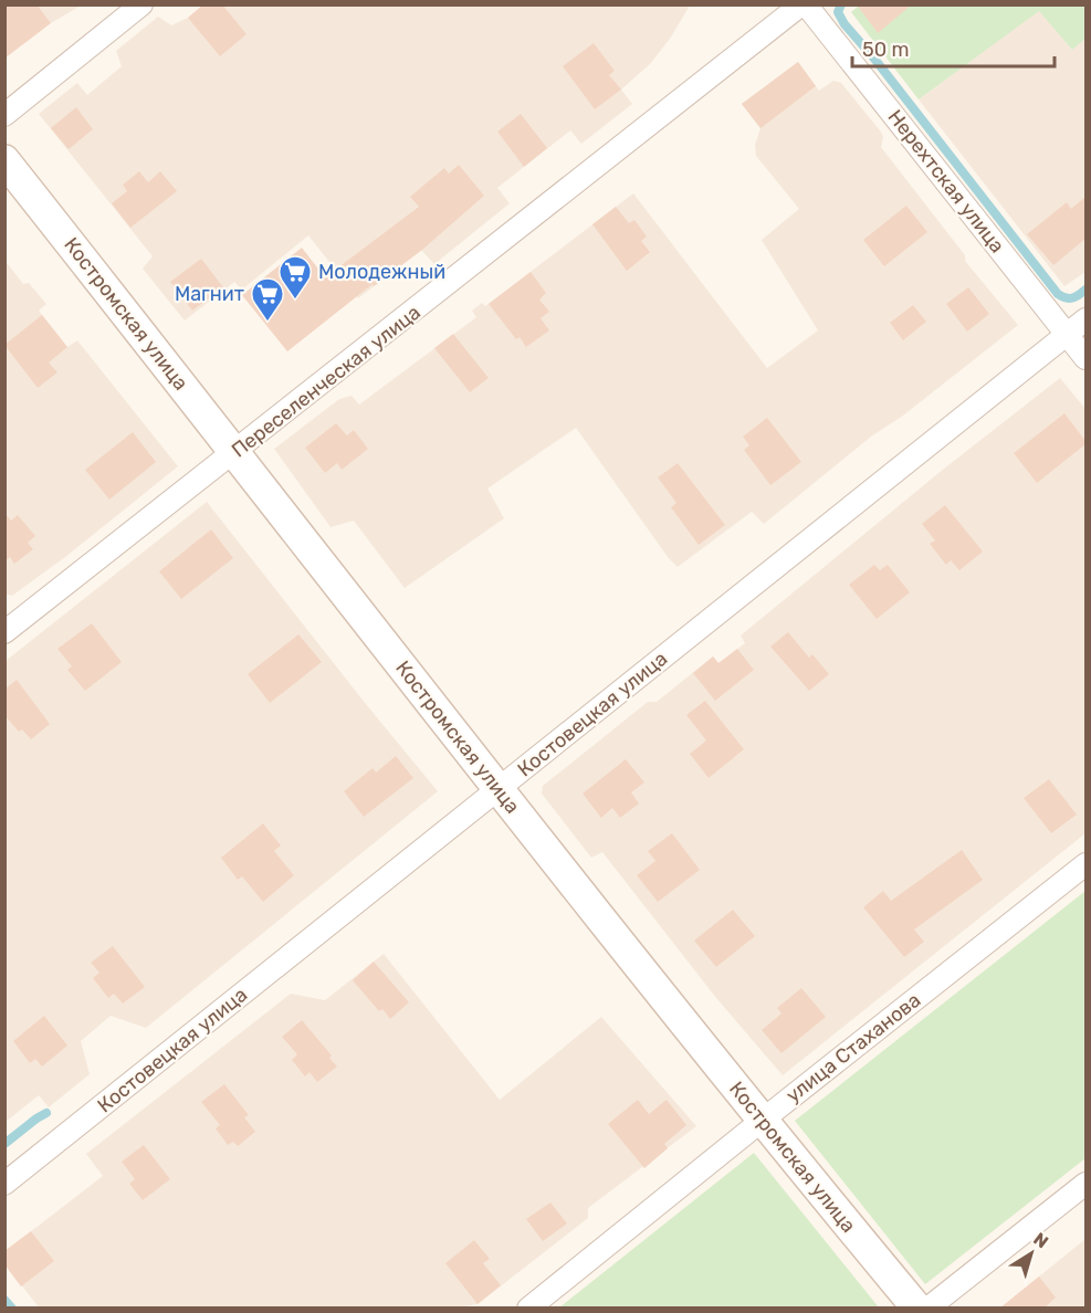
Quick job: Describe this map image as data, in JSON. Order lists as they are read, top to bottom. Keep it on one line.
{"streets":{"street":["Нерехтская улица","Костромская улица","Переселенческая улица","Костовецкая улица","улица Стаханова"]},"crossings":[["Нерехтская улица","Переселенческая улица"],["Нерехтская улица","Костовецкая улица"],["Костромская улица","Переселенческая улица"],["Костромская улица","Костовецкая улица"],["Костромская улица","улица Стаханова"]],"places":{"supermarket":["Молодежный","Магнит"]},"scale_bar":"50 m","north":"top right"}
